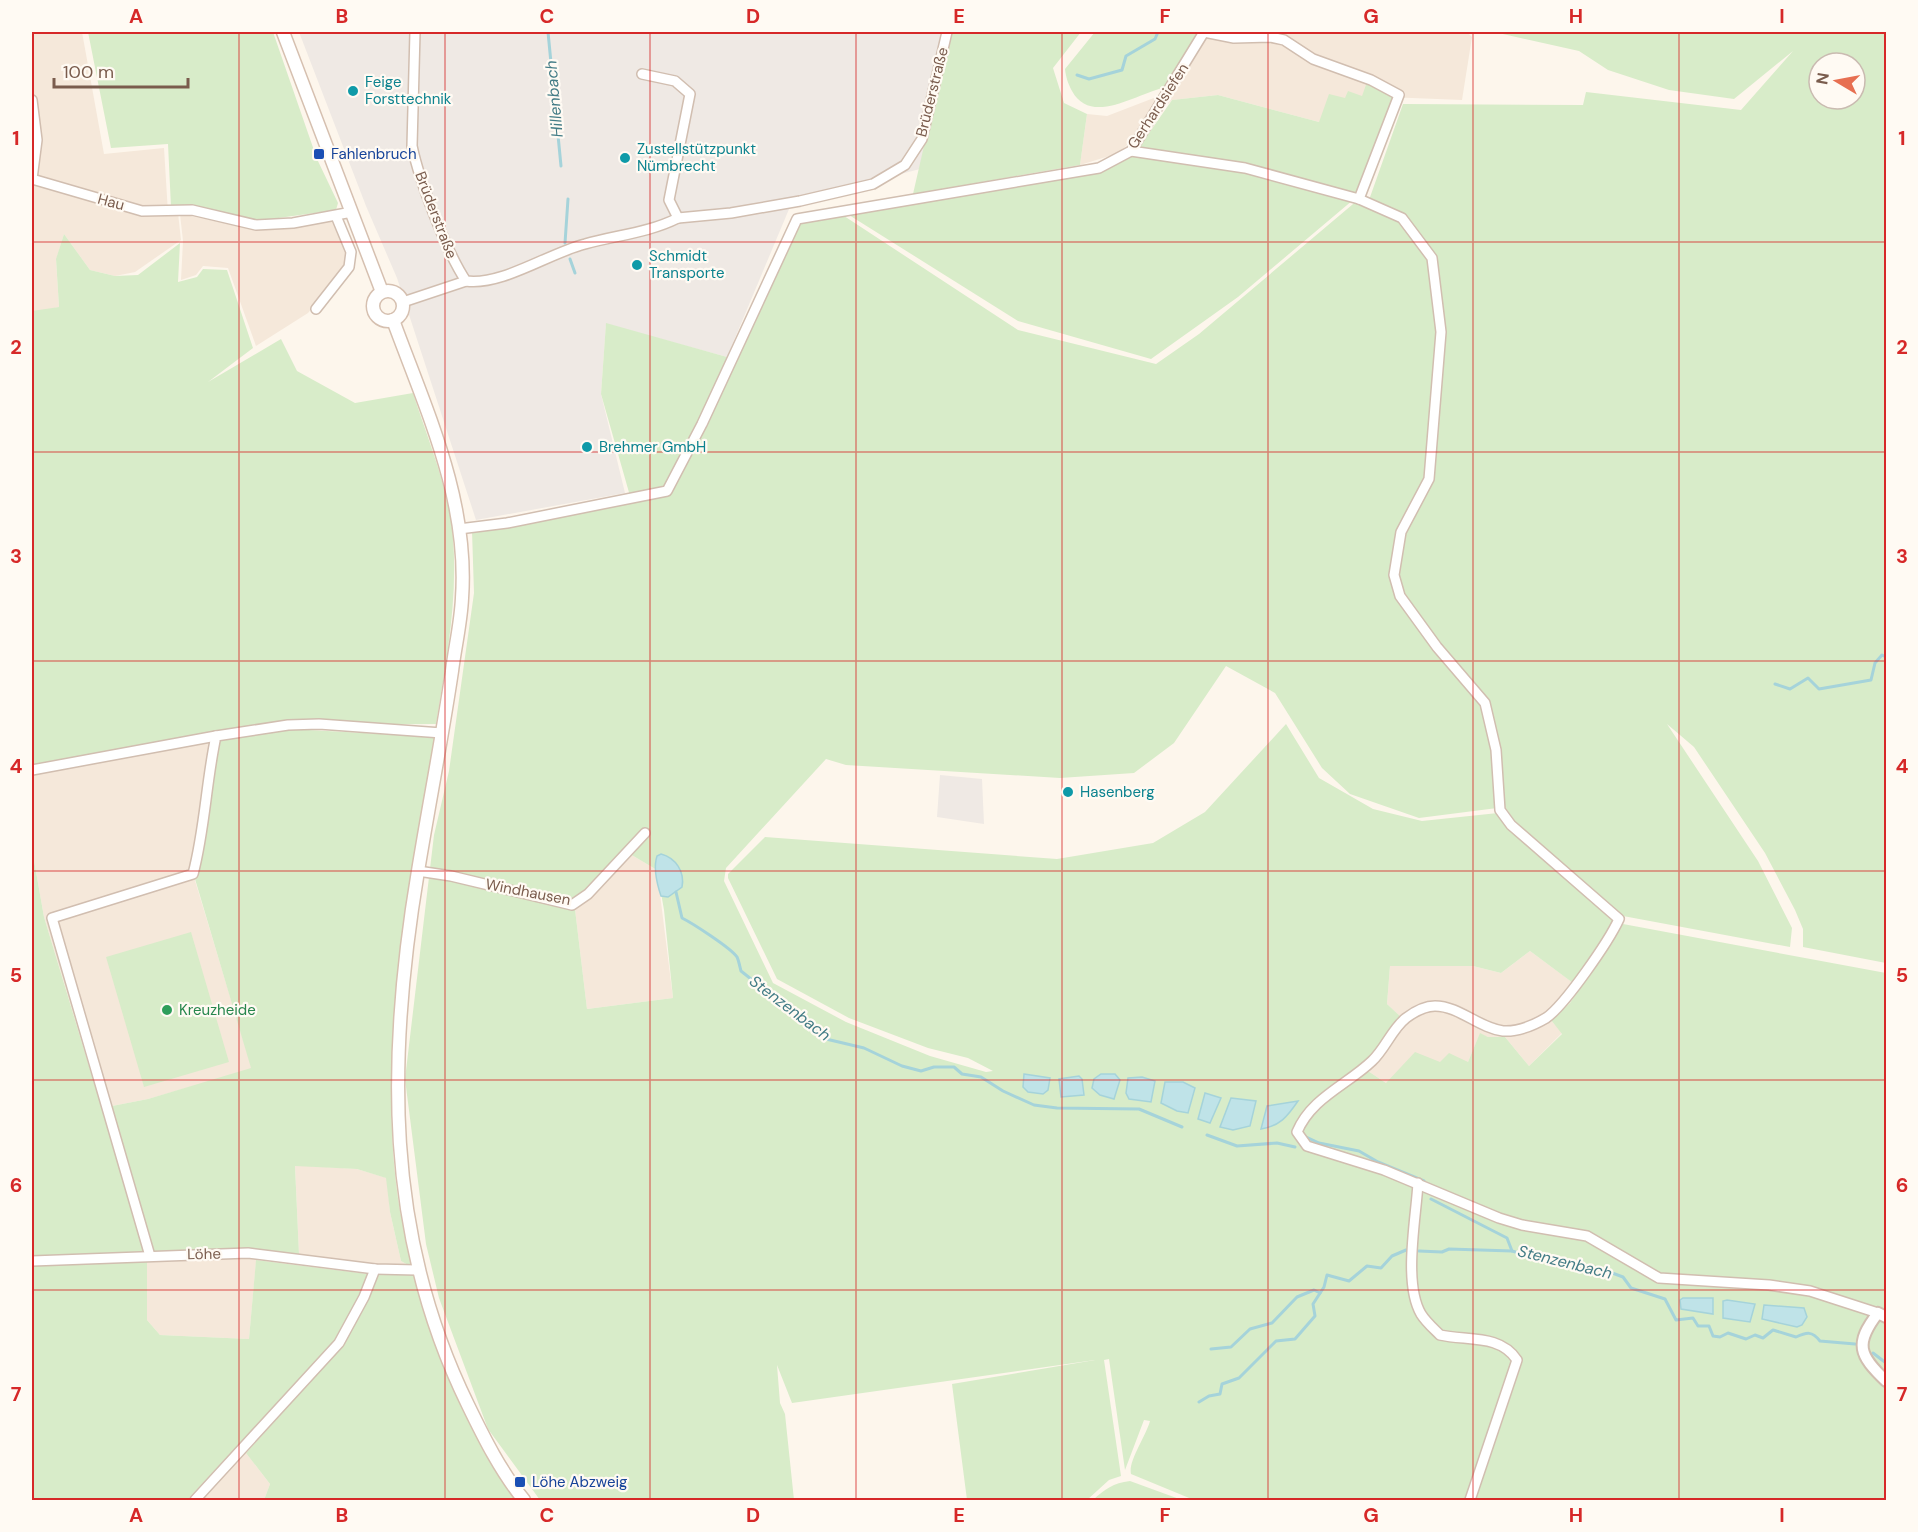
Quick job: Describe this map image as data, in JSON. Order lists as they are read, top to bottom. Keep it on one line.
{"streets":{"street":["Brüderstraße","Gerhardsiefen","Hau","Windhausen","Löhe"]},"water":["Hillenbach","Stenzenbach"],"places":{"other":["Feige Forsttechnik","Zustellstützpunkt Nümbrecht","Schmidt Transporte","Brehmer GmbH","Hasenberg","Kreuzheide"],"transit":["Fahlenbruch","Löhe Abzweig"]},"scale_bar":"100 m","north":"left","grid":{"columns":["A","B","C","D","E","F","G","H","I"],"rows":["1","2","3","4","5","6","7"]}}
